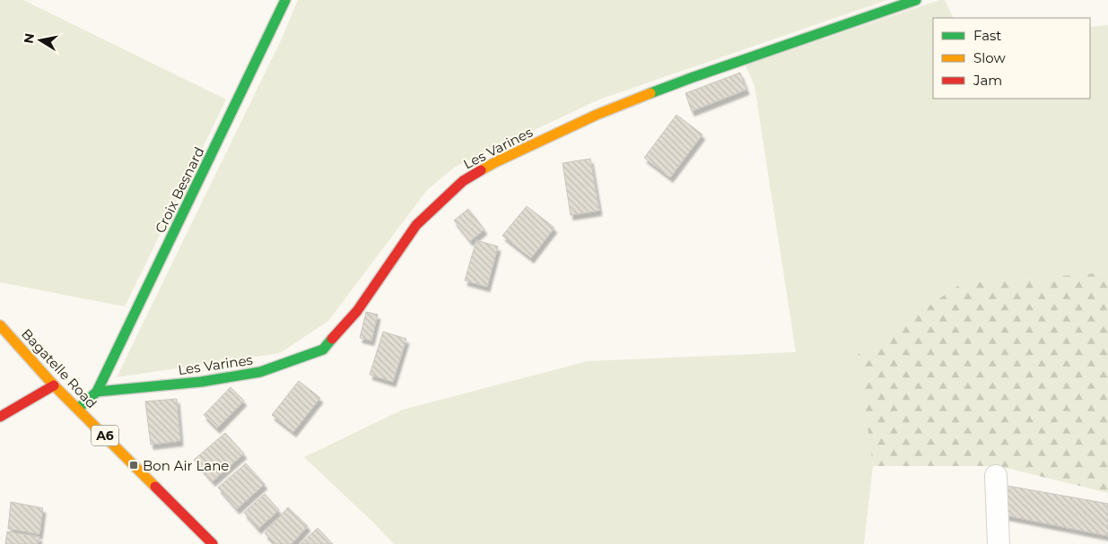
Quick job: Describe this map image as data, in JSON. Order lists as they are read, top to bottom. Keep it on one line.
{"streets":{"street":["Les Varines","Croix Besnard","Bagatelle Road","A6"]},"crossings":[["Les Varines","Croix Besnard"]],"places":{"transit":["Bon Air Lane"]},"legend":["Fast","Slow","Jam"],"north":"left"}
